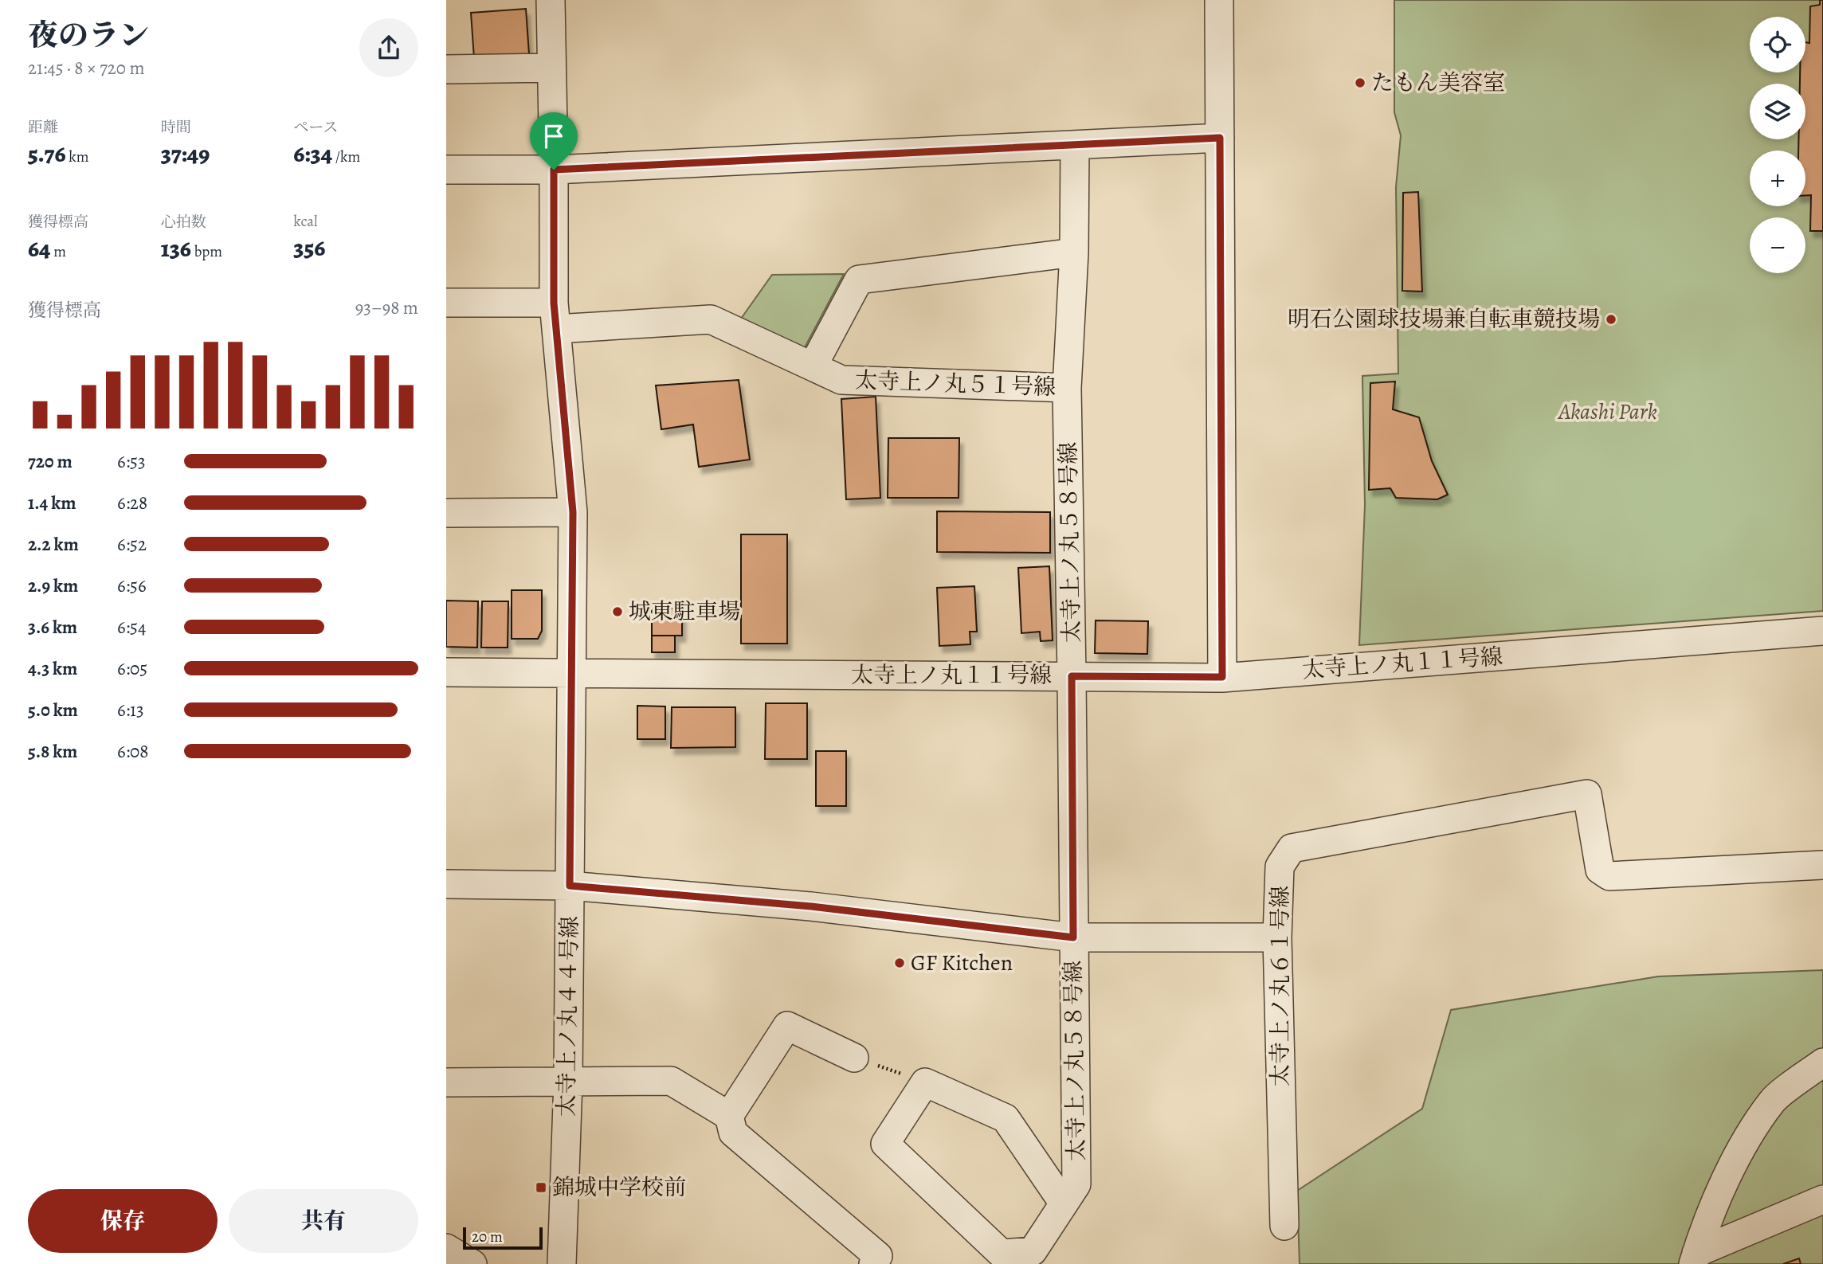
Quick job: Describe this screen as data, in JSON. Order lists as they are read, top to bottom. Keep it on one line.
{"streets":{"street":["太寺上ノ丸５１号線","太寺上ノ丸５８号線","太寺上ノ丸１１号線","太寺上ノ丸６１号線","太寺上ノ丸４４号線"]},"crossings":[["太寺上ノ丸５１号線","太寺上ノ丸５８号線"],["太寺上ノ丸５１号線","太寺上ノ丸４４号線"],["太寺上ノ丸５８号線","太寺上ノ丸１１号線"],["太寺上ノ丸１１号線","太寺上ノ丸４４号線"]],"parks":["Akashi Park"],"places":{"other":["たもん美容室","明石公園球技場兼自転車競技場","城東駐車場","GF Kitchen"],"transit":["錦城中学校前"]},"scale_bar":"20 m","page":{"heading":["夜のラン","21:45 · 8 × 720 m"],"map_buttons":["+","−"],"stats":[["距離","5.76 km"],["時間","37:49"],["ペース","6:34 /km"],["獲得標高","64 m"],["心拍数","136 bpm"],["kcal","356"]],"chart":["獲得標高","93–98 m"],"list":[{"name":"720 m","note":"6:53"},{"name":"1.4 km","note":"6:28"},{"name":"2.2 km","note":"6:52"},{"name":"2.9 km","note":"6:56"},{"name":"3.6 km","note":"6:54"},{"name":"4.3 km","note":"6:05"},{"name":"5.0 km","note":"6:13"},{"name":"5.8 km","note":"6:08"}],"buttons":["保存","共有"],"scale":"20 m"}}
